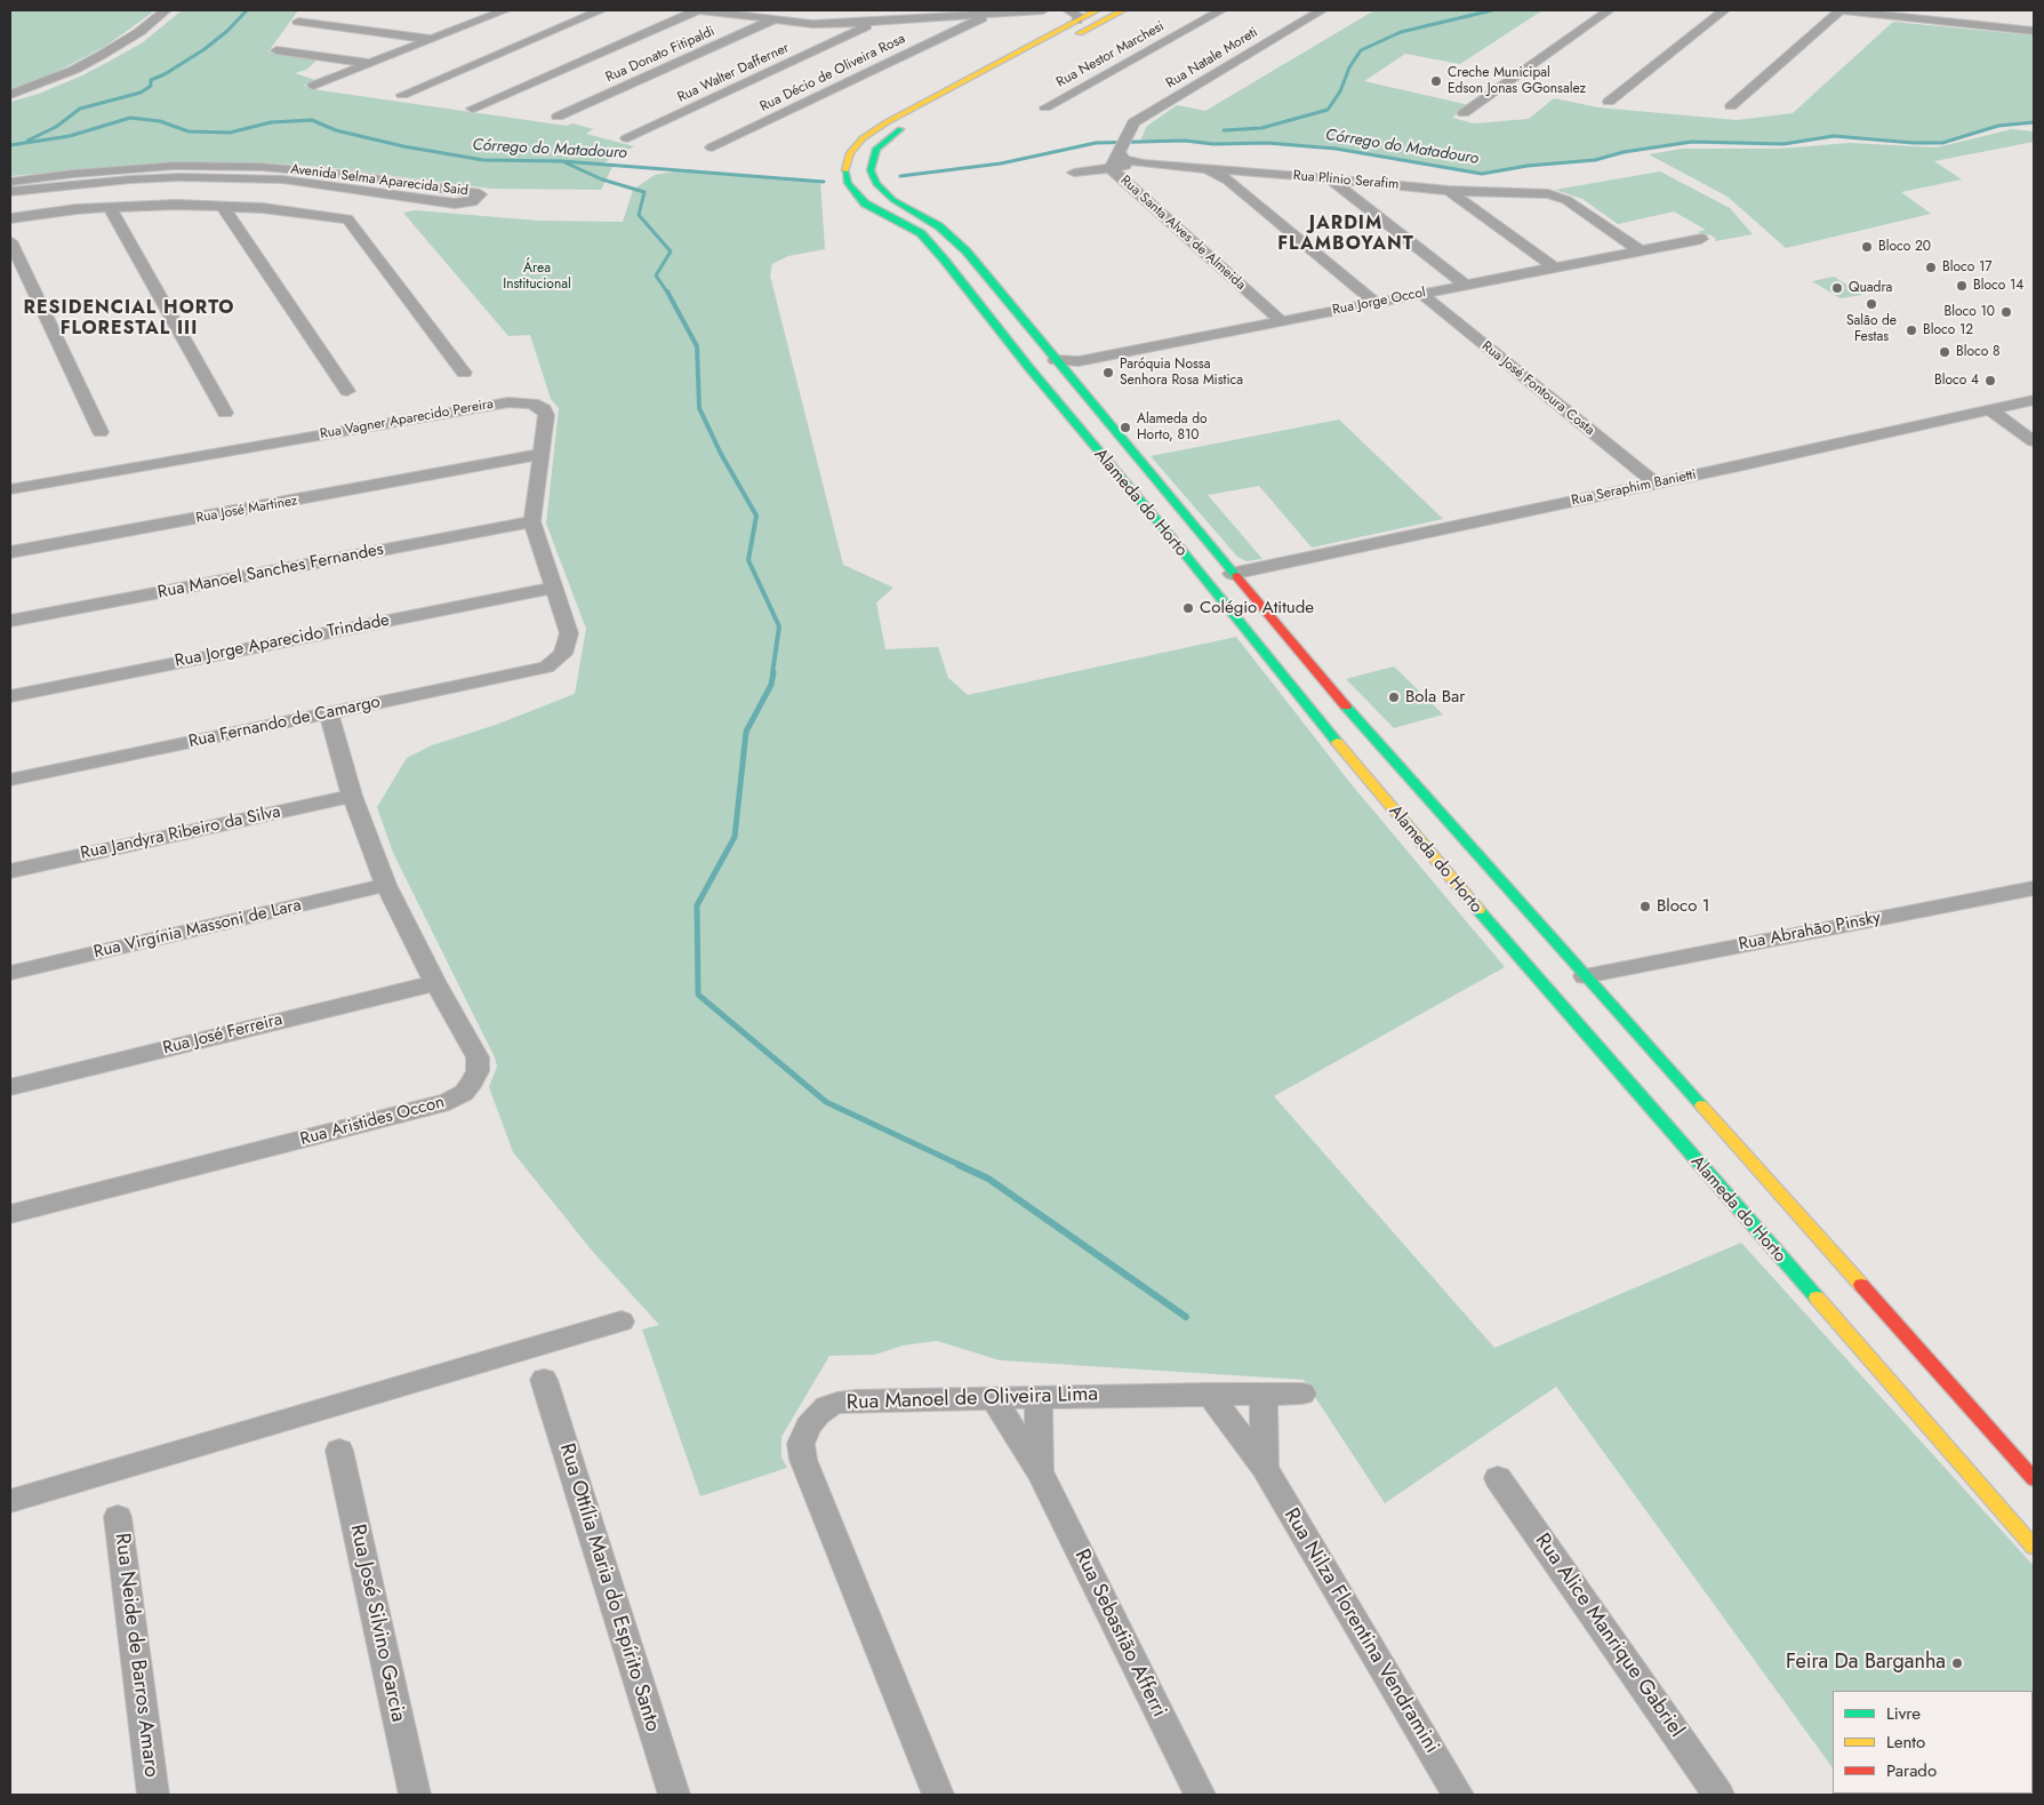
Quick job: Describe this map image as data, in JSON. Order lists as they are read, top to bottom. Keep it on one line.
{"streets":{"main road":["Alameda do Horto"],"street":["Rua Donato Fitipaldi","Rua Nestor Marchesi","Rua Natale Moreti","Rua Walter Dafferner","Rua Décio de Oliveira Rosa","Avenida Selma Aparecida Said","Rua Plinio Serafim","Rua Santa Alves de Almeida","Rua Jorge Occol","Rua José Fontoura Costa","Rua Vagner Aparecido Pereira","Rua Seraphim Banietti","Rua José Martinez","Rua Manoel Sanches Fernandes","Rua Jorge Aparecido Trindade","Rua Fernando de Camargo","Rua Jandyra Ribeiro da Silva","Rua Virgínia Massoni de Lara","Rua Abrahão Pinsky","Rua José Ferreira","Rua Aristides Occon","Rua Manoel de Oliveira Lima","Rua Ottília Maria do Espírito Santo","Rua José Silvino Garcia","Rua Nilza Florentina Vendramini","Rua Sebastião Afferri","Rua Alice Manrique Gabriel","Rua Neide de Barros Amaro"]},"crossings":[["Rua Natale Moreti","Rua Plinio Serafim"],["Rua Natale Moreti","Rua Santa Alves de Almeida"],["Rua Plinio Serafim","Rua Santa Alves de Almeida"],["Rua Plinio Serafim","Rua Jorge Occol"],["Rua Santa Alves de Almeida","Rua Jorge Occol"],["Rua Jorge Occol","Rua José Fontoura Costa"],["Rua Jorge Occol","Alameda do Horto"],["Rua José Fontoura Costa","Rua Seraphim Banietti"],["Rua Vagner Aparecido Pereira","Rua José Martinez"],["Rua Vagner Aparecido Pereira","Rua Manoel Sanches Fernandes"],["Rua Vagner Aparecido Pereira","Rua Jorge Aparecido Trindade"],["Rua Vagner Aparecido Pereira","Rua Fernando de Camargo"],["Rua Seraphim Banietti","Alameda do Horto"],["Alameda do Horto","Rua Abrahão Pinsky"],["Rua Fernando de Camargo","Rua Aristides Occon"],["Rua Jandyra Ribeiro da Silva","Rua Aristides Occon"],["Rua Virgínia Massoni de Lara","Rua Aristides Occon"],["Rua José Ferreira","Rua Aristides Occon"],["Rua Manoel de Oliveira Lima","Rua Nilza Florentina Vendramini"],["Rua Manoel de Oliveira Lima","Rua Sebastião Afferri"]],"districts":["JARDIM FLAMBOYANT","RESIDENCIAL HORTO FLORESTAL III"],"water":["Córrego do Matadouro"],"parks":["Área Institucional"],"places":["Creche Municipal Edson Jonas GGonsalez","Bloco 20","Bloco 17","Bloco 14","Quadra","Salão de Festas","Bloco 10","Bloco 12","Bloco 8","Paróquia Nossa Senhora Rosa Mistica","Bloco 4","Alameda do Horto, 810","Colégio Atitude","Bola Bar","Bloco 1","Feira Da Barganha"],"legend":["Livre","Lento","Parado"]}
